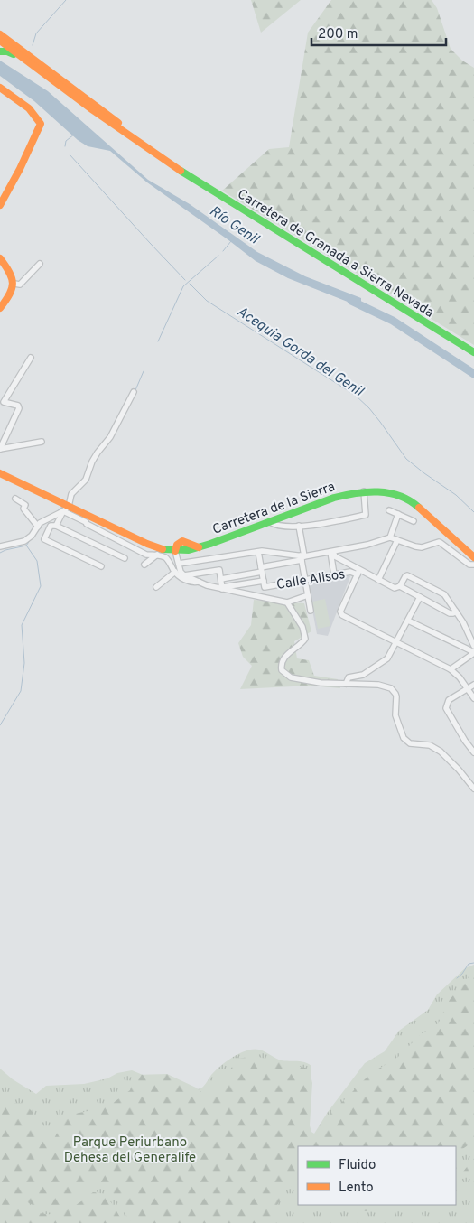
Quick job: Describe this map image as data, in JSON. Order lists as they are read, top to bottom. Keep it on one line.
{"streets":{"main road":["Carretera de Granada a Sierra Nevada","Carretera de la Sierra"],"street":["Calle Alisos"]},"water":["Río Genil","Acequia Gorda del Genil"],"parks":["Parque Periurbano Dehesa del Generalife"],"legend":["Fluido","Lento"],"scale_bar":"200 m"}
